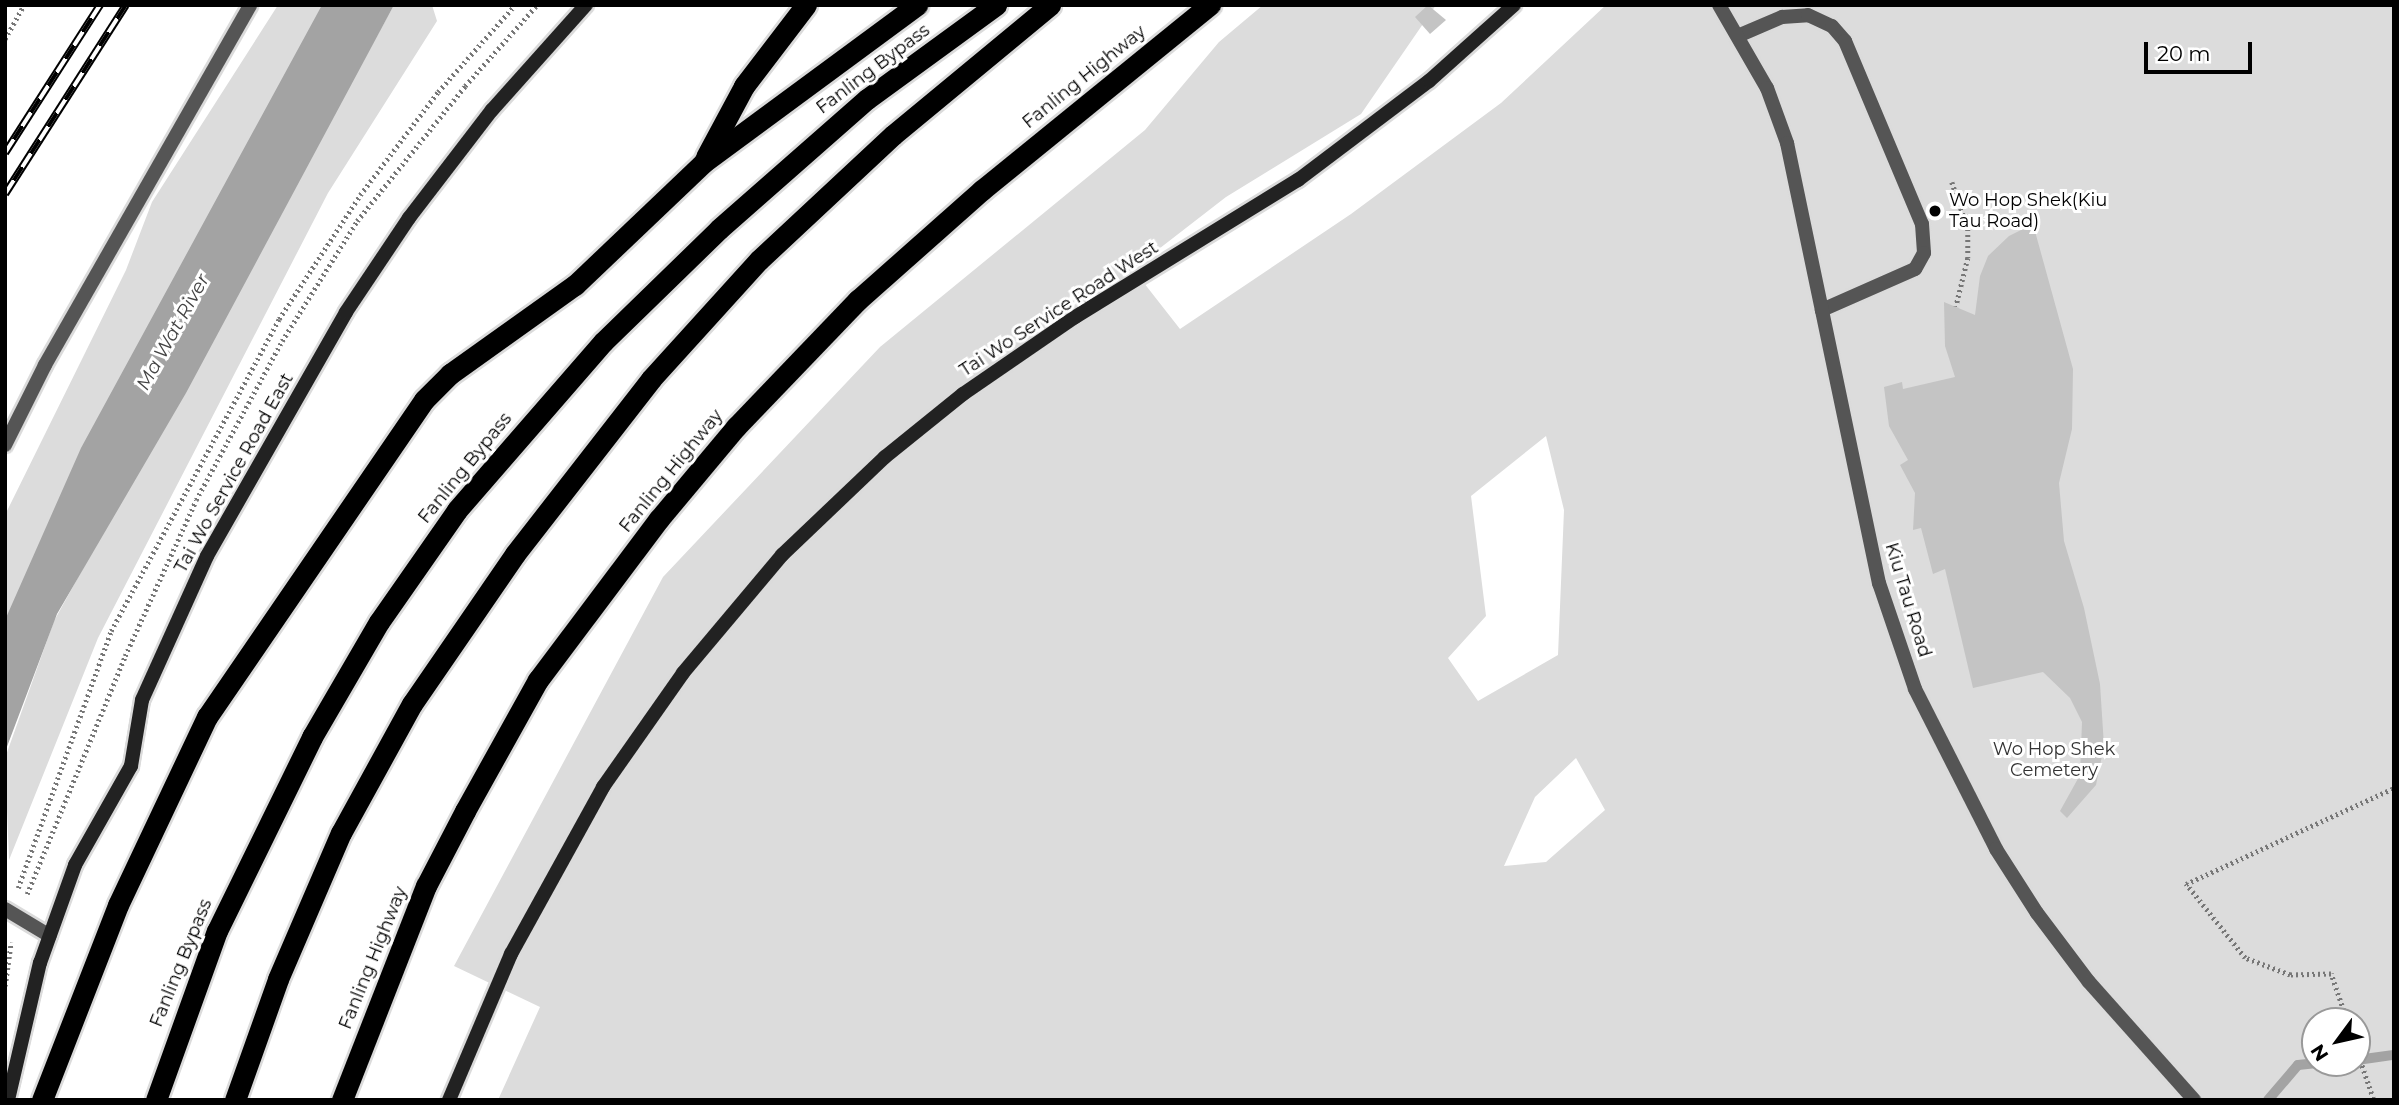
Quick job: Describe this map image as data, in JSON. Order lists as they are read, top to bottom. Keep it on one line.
{"streets":{"highway":["Fanling Bypass","Fanling Highway"],"main road":["Tai Wo Service Road West","Tai Wo Service Road East"],"street":["Kiu Tau Road"]},"water":["Ma Wat River"],"parks":["Wo Hop Shek Cemetery"],"places":["Wo Hop Shek(Kiu Tau Road)"],"scale_bar":"20 m","north":"bottom left"}
